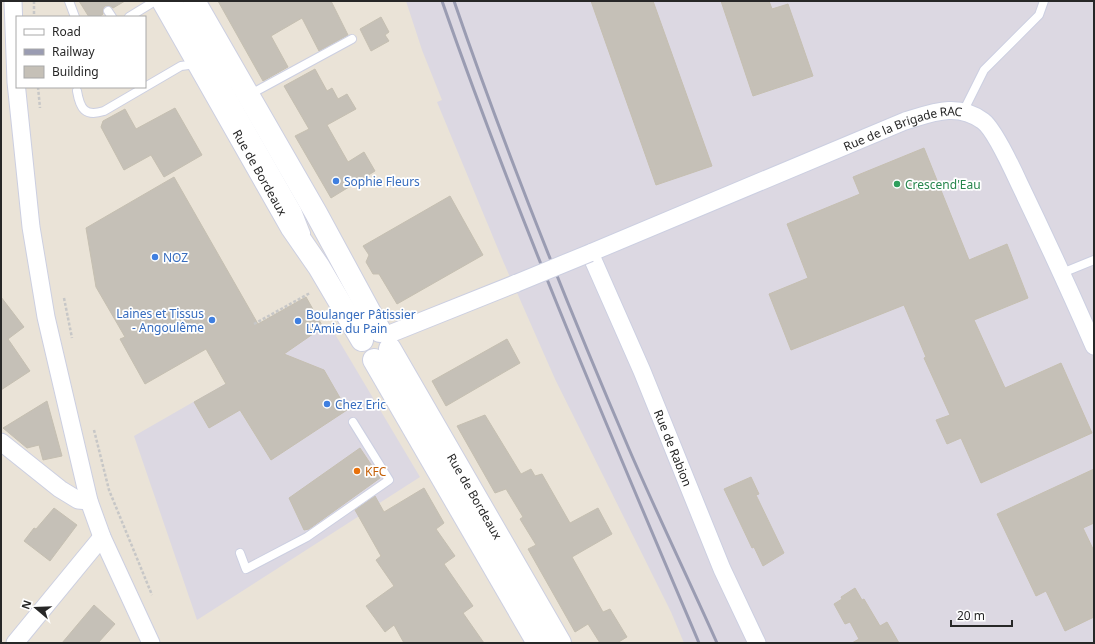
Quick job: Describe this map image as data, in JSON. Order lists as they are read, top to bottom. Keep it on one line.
{"streets":{"main road":["Rue de Bordeaux"],"street":["Rue de la Brigade RAC","Rue de Rabion"]},"crossings":[["Rue de la Brigade RAC","Rue de Bordeaux"],["Rue de la Brigade RAC","Rue de Rabion"]],"places":["Sophie Fleurs","Crescend'Eau","NOZ","Laines et Tissus - Angoulême","Boulanger Pâtissier L'Amie du Pain","Chez Eric","KFC"],"legend":["Road","Railway","Building"],"scale_bar":"20 m","north":"left"}
